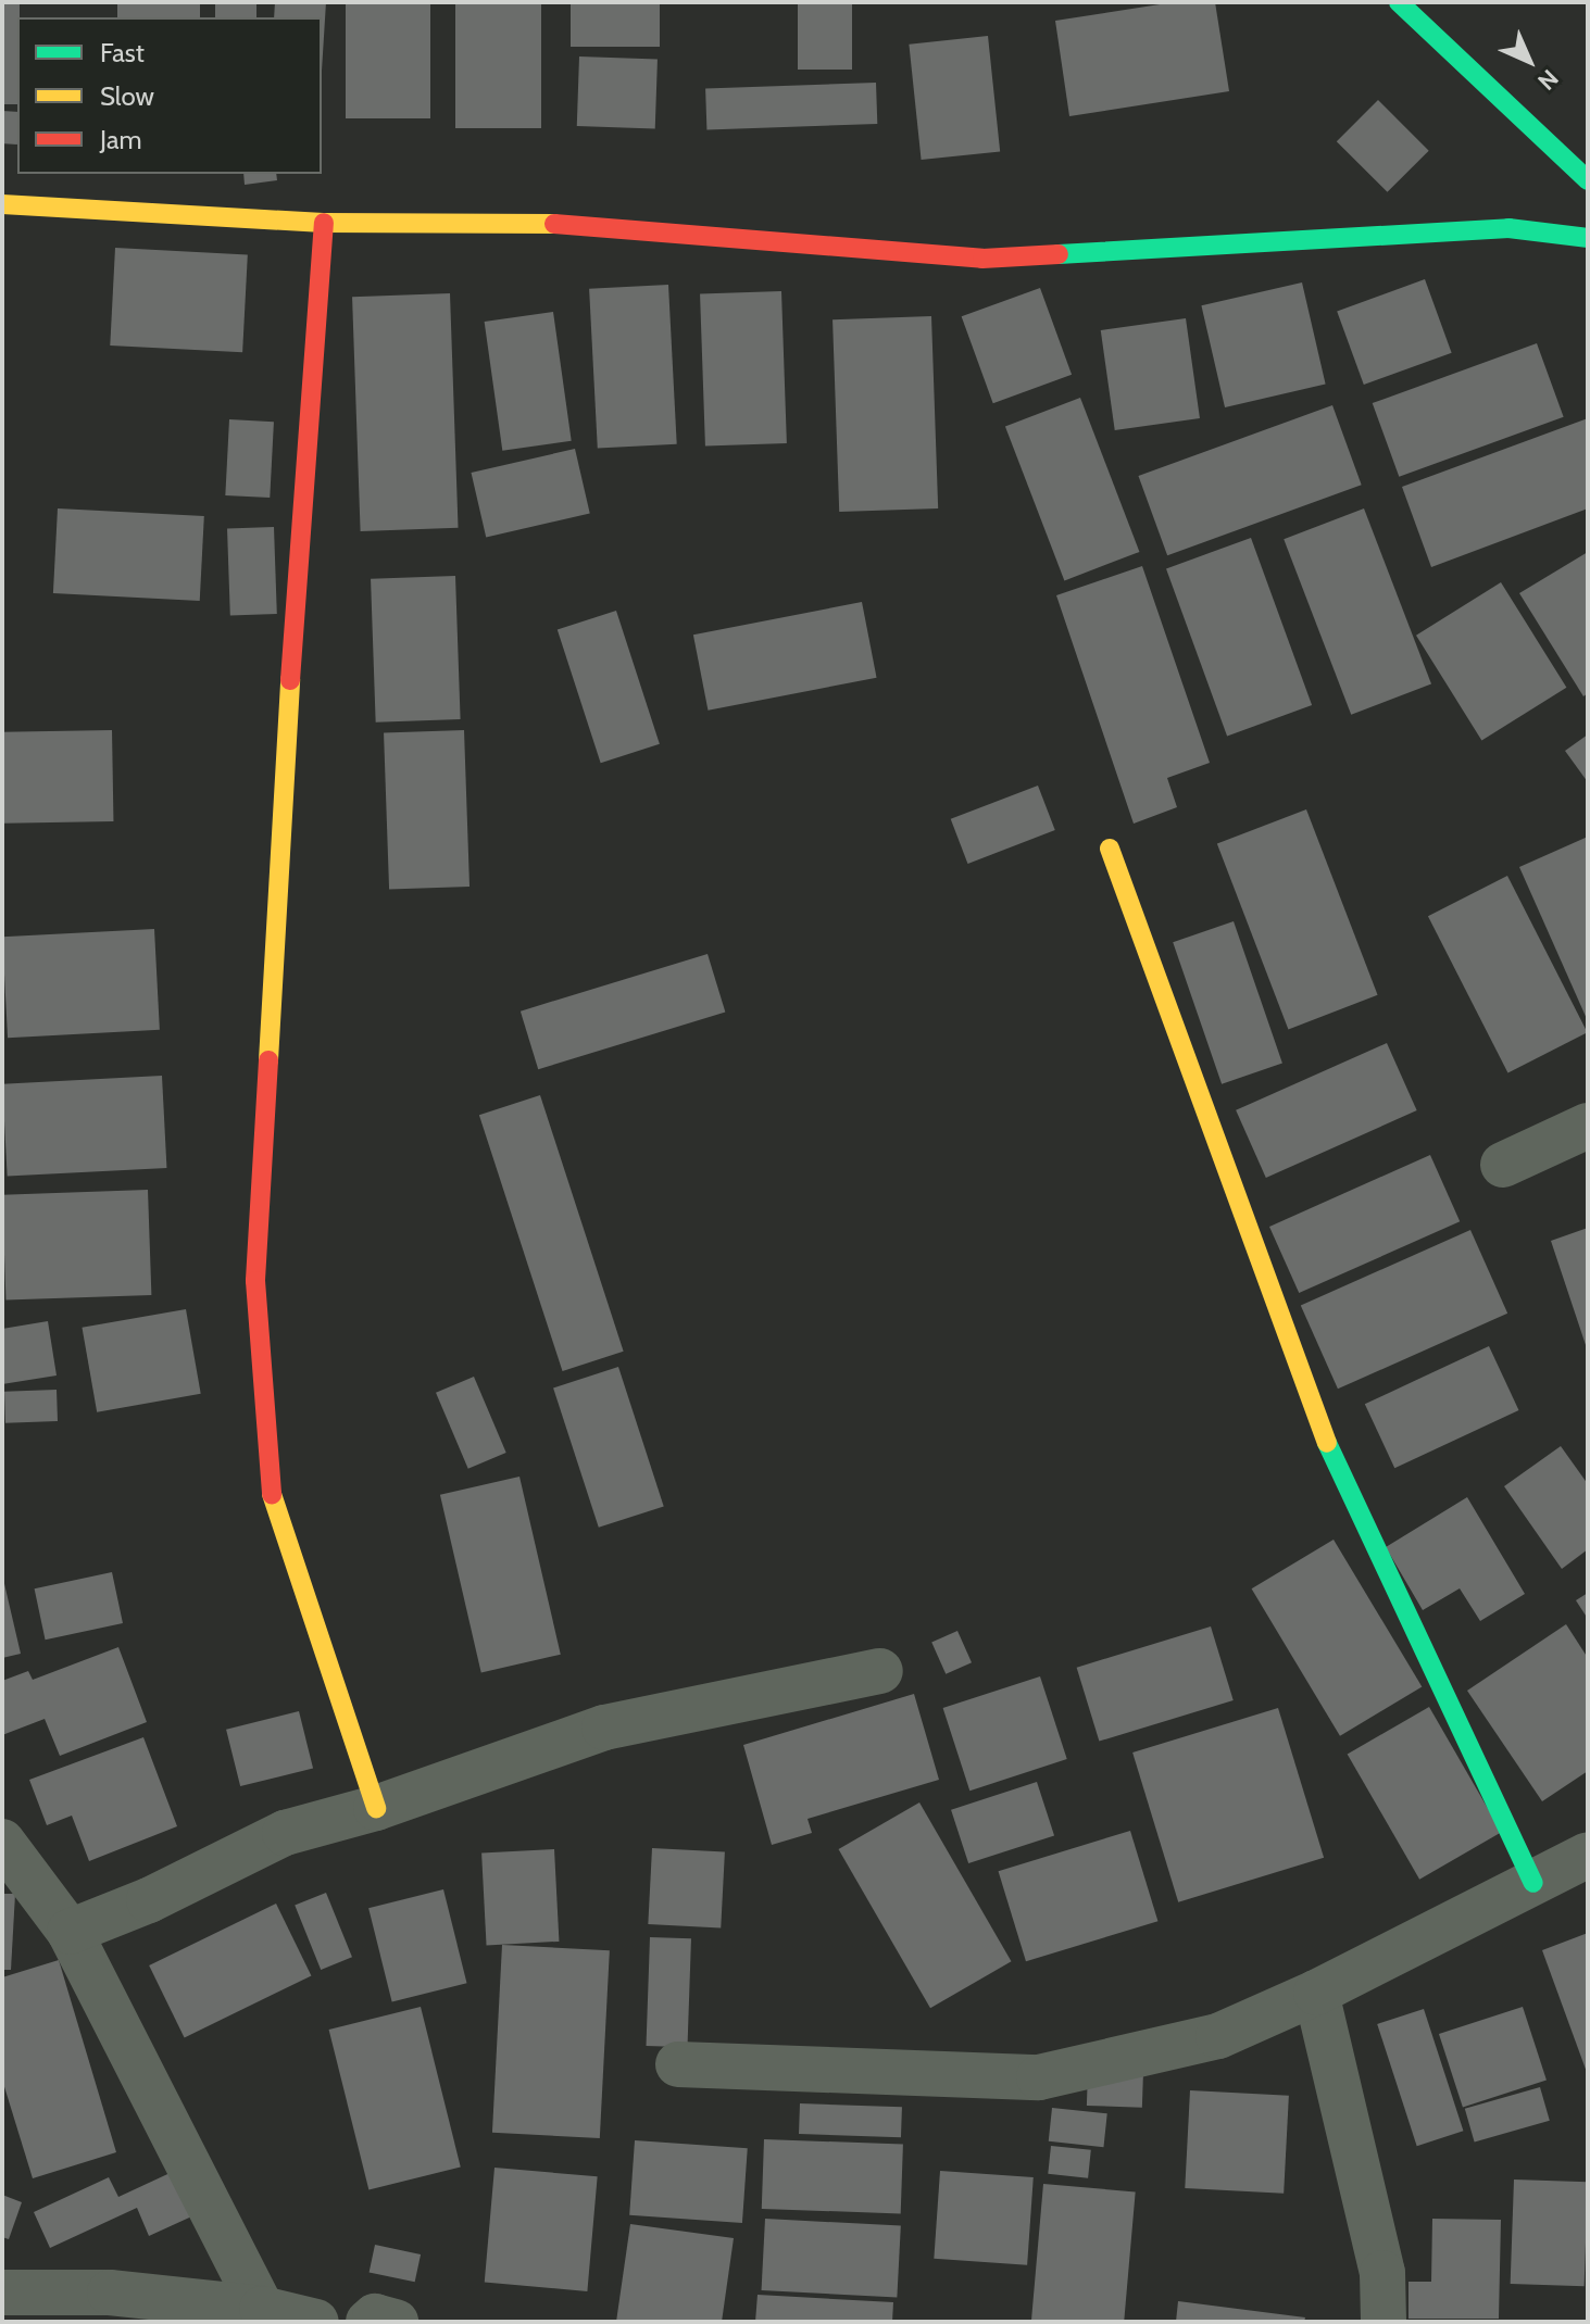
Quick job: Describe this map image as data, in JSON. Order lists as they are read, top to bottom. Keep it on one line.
{"legend":["Fast","Slow","Jam"],"north":"bottom right"}
